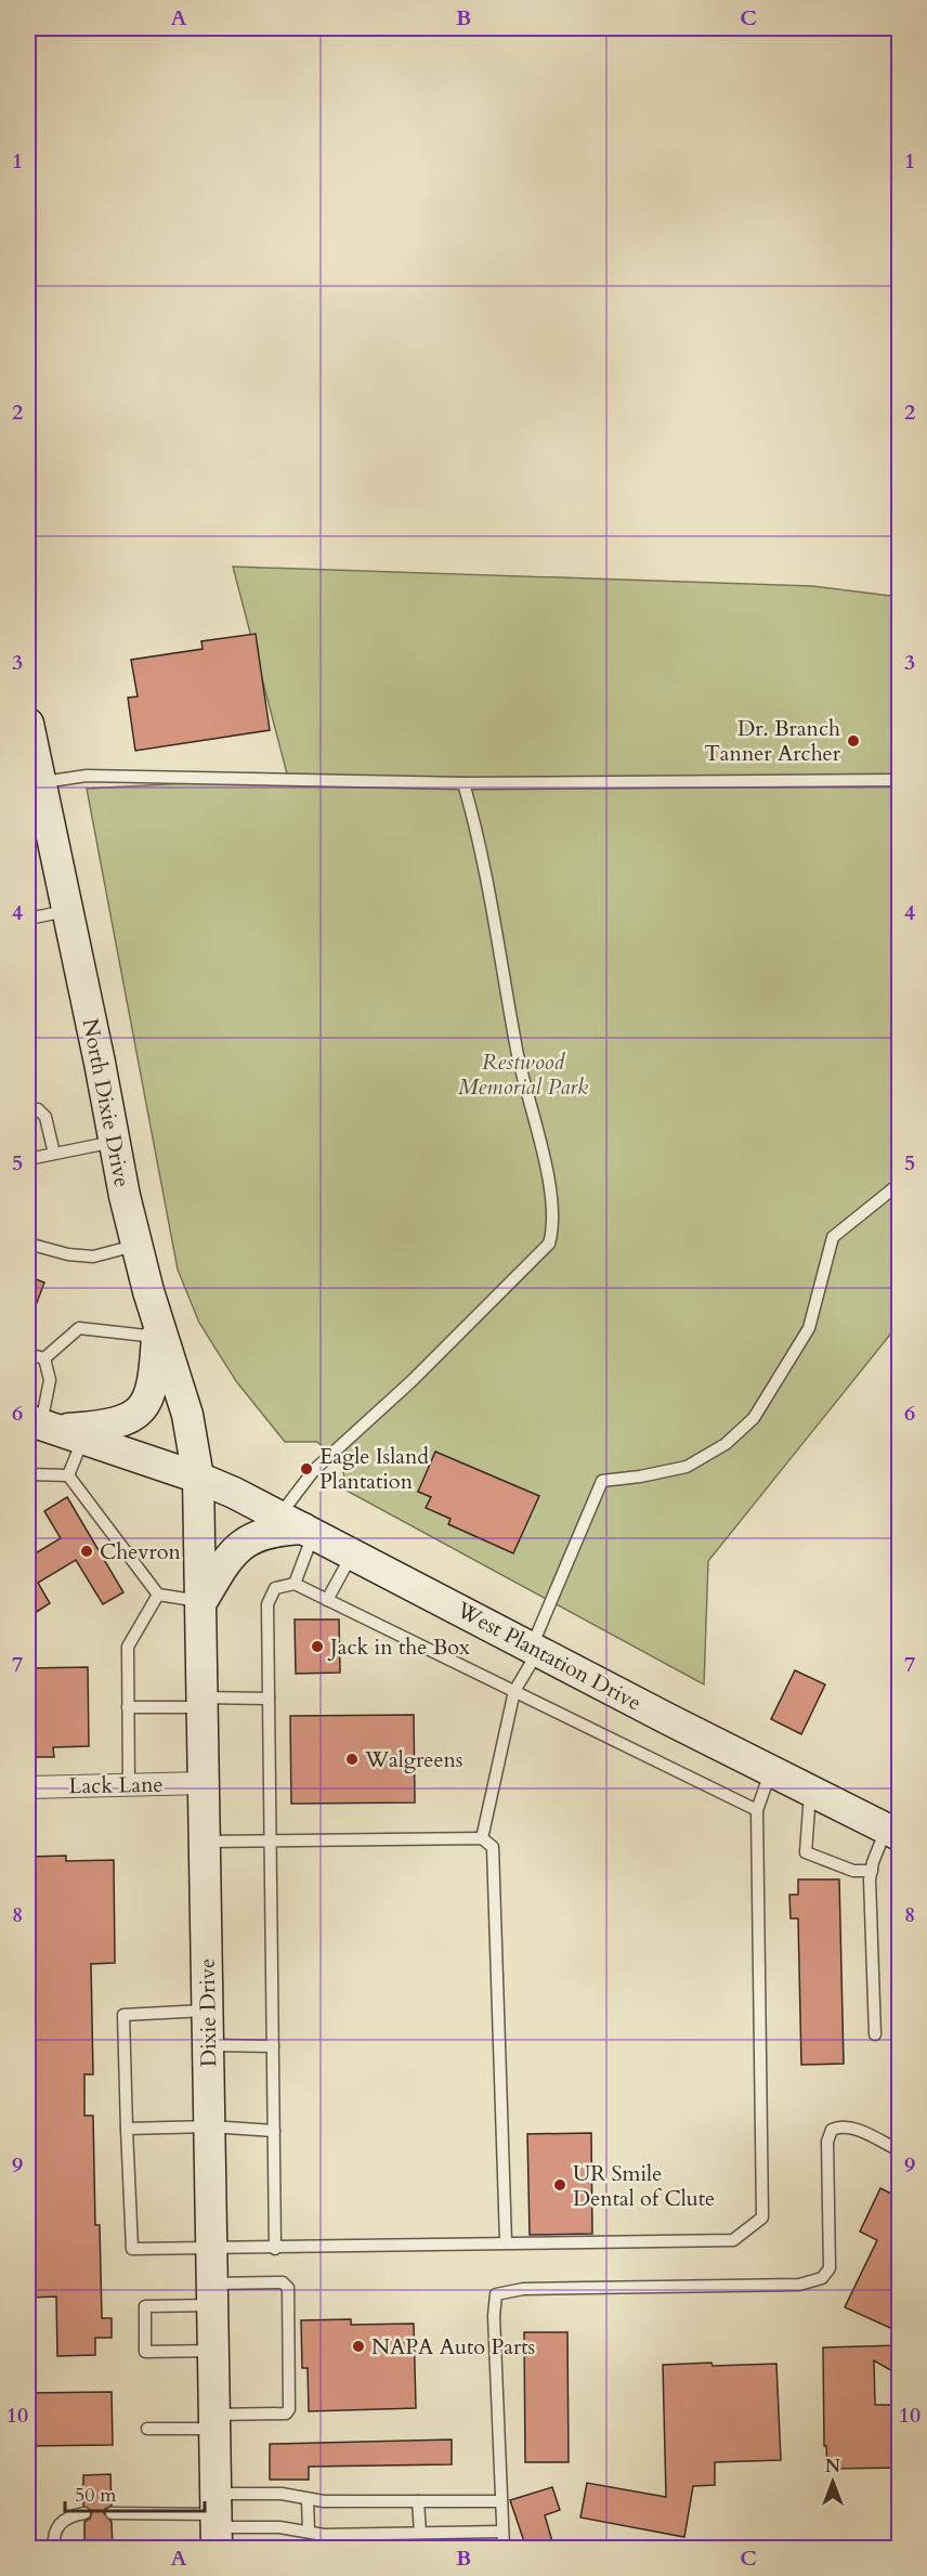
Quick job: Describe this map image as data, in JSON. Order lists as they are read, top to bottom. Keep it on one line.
{"streets":{"main road":["North Dixie Drive","West Plantation Drive","Dixie Drive"],"street":["Lack Lane"]},"crossings":[["North Dixie Drive","West Plantation Drive"],["North Dixie Drive","Dixie Drive"],["West Plantation Drive","Dixie Drive"],["Lack Lane","Dixie Drive"]],"parks":["Restwood Memorial Park"],"places":["Dr. Branch Tanner Archer","Eagle Island Plantation","Chevron","Jack in the Box","Walgreens","UR Smile Dental of Clute","NAPA Auto Parts"],"scale_bar":"50 m","north":"top","grid":{"columns":["A","B","C"],"rows":["1","2","3","4","5","6","7","8","9","10"]}}
